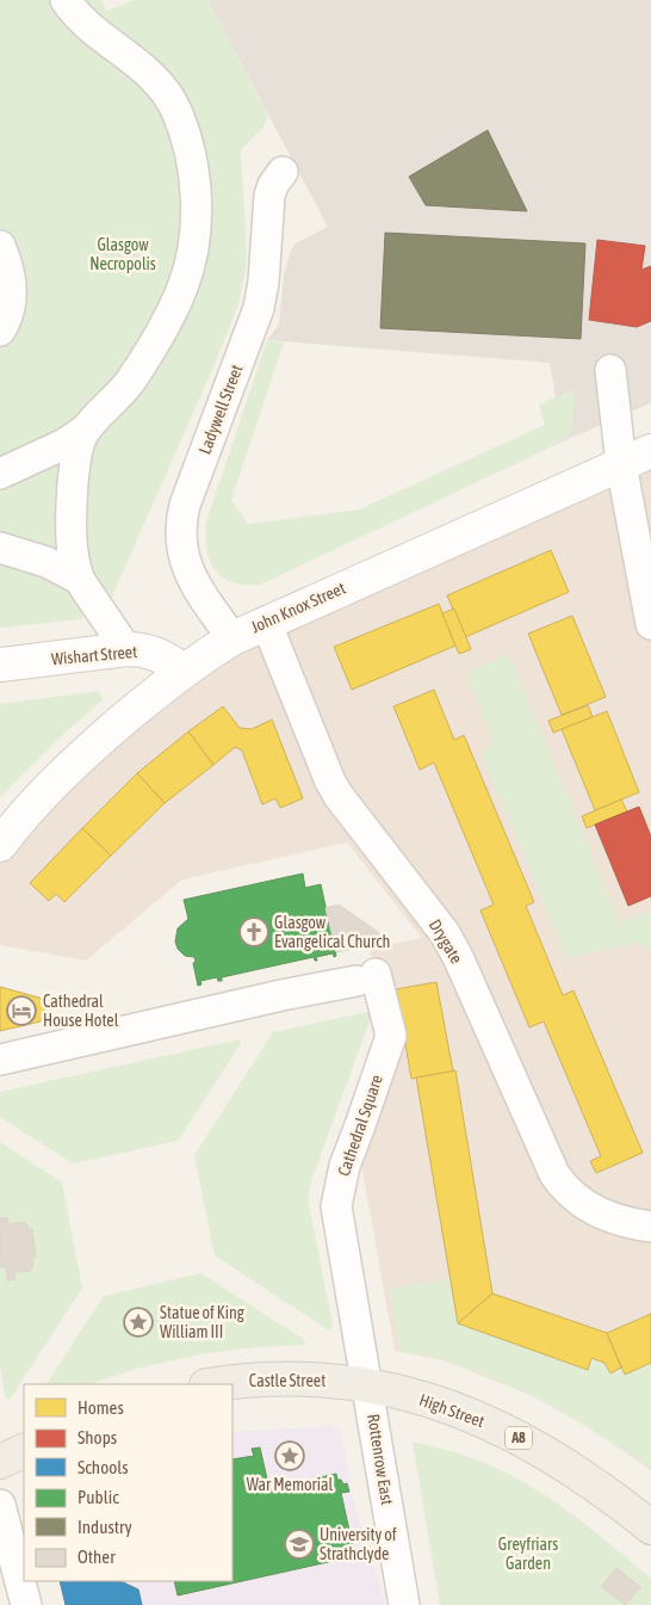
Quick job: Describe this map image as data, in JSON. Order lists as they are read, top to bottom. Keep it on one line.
{"streets":{"main road":["Castle Street","High Street","A8"],"street":["Ladywell Street","John Knox Street","Wishart Street","Drygate","Cathedral Square","Rottenrow East"]},"crossings":[["Ladywell Street","John Knox Street"],["John Knox Street","Wishart Street"],["John Knox Street","Drygate"],["Cathedral Square","Castle Street"],["Cathedral Square","High Street"],["Cathedral Square","Rottenrow East"],["Castle Street","High Street"],["Castle Street","Rottenrow East"],["High Street","Rottenrow East"]],"parks":["Glasgow Necropolis","Greyfriars Garden"],"places":{"church":["Glasgow Evangelical Church"],"hotel":["Cathedral House Hotel"],"place":["Statue of King William III","War Memorial"],"school or university":["University of Strathclyde"]},"legend":["Homes","Shops","Schools","Public","Industry","Other"]}
